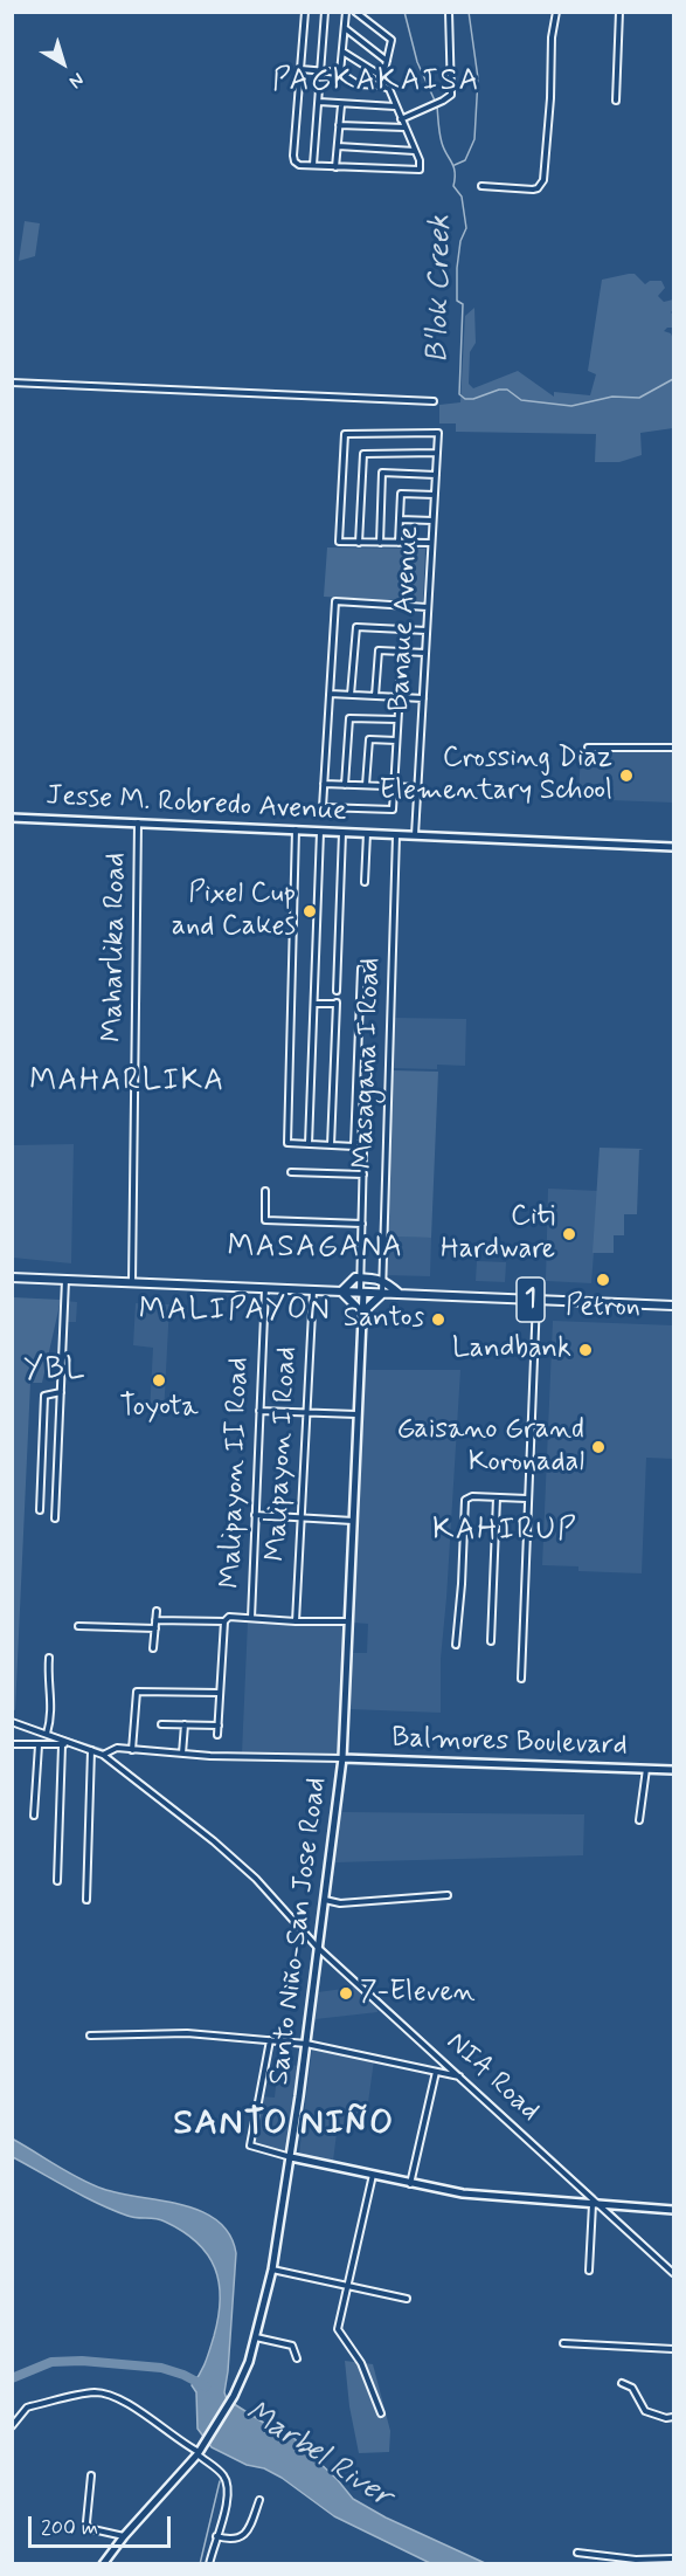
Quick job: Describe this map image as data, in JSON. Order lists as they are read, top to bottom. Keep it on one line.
{"streets":{"highway":["1"],"main road":["Jesse M. Robredo Avenue","Balmores Boulevard","Santo Niño-San Jose Road"],"street":["Banaue Avenue","Maharlika Road","Masagana I Road","Malipayon I Road","Malipayon II Road","NIA Road"]},"crossings":[["Banaue Avenue","Jesse M. Robredo Avenue"],["Jesse M. Robredo Avenue","Maharlika Road"],["Jesse M. Robredo Avenue","Masagana I Road"],["Maharlika Road","1"],["Masagana I Road","1"],["1","Malipayon I Road"],["1","Malipayon II Road"],["1","Santo Niño-San Jose Road"],["Balmores Boulevard","Santo Niño-San Jose Road"],["Santo Niño-San Jose Road","NIA Road"]],"districts":["PAGKAKAISA","MAHARLIKA","MASAGANA","MALIPAYON","YBL","KAHIRUP","SANTO NIÑO"],"water":["B'lok Creek","Marbel River"],"places":["Crossing Diaz Elementary School","Pixel Cup and Cakes","Citi Hardware","Petron","Santos","Landbank","Toyota","Gaisano Grand Koronadal","7-Eleven"],"scale_bar":"200 m","north":"bottom right"}
